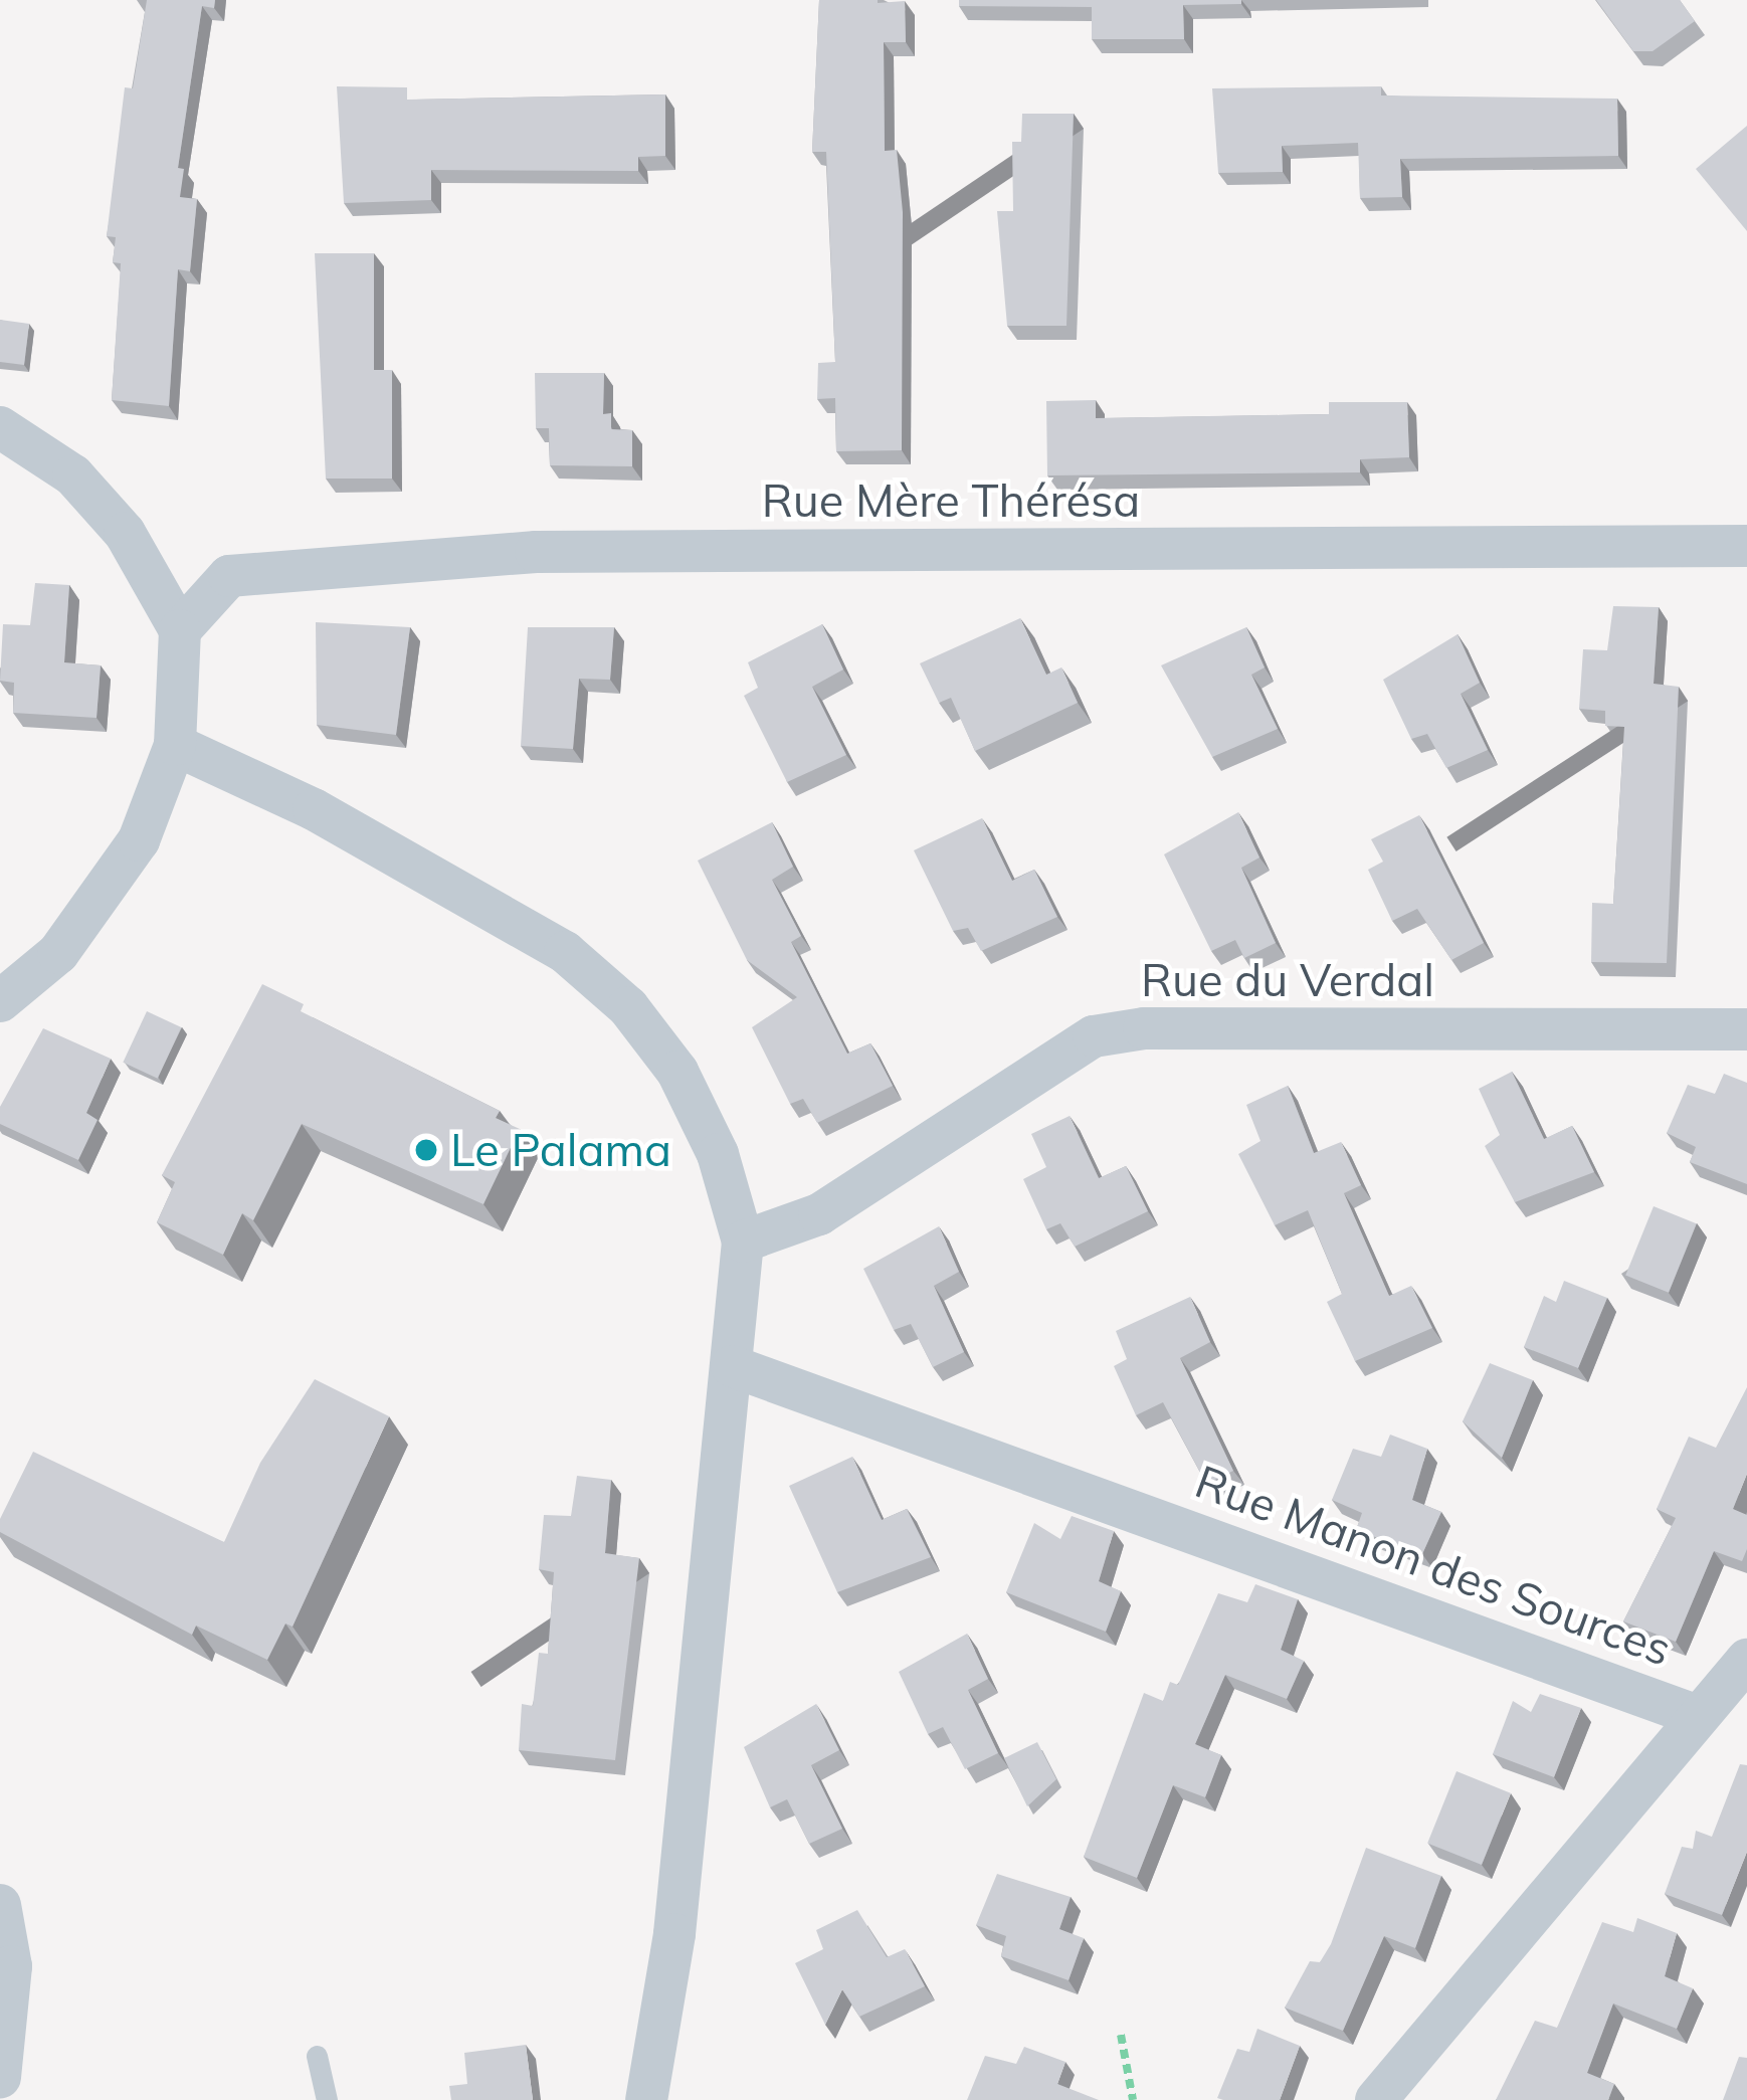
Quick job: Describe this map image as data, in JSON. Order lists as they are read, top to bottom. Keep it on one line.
{"streets":{"street":["Rue Mère Thérésa","Rue du Verdal","Rue Manon des Sources"]},"places":["Le Palama"]}
